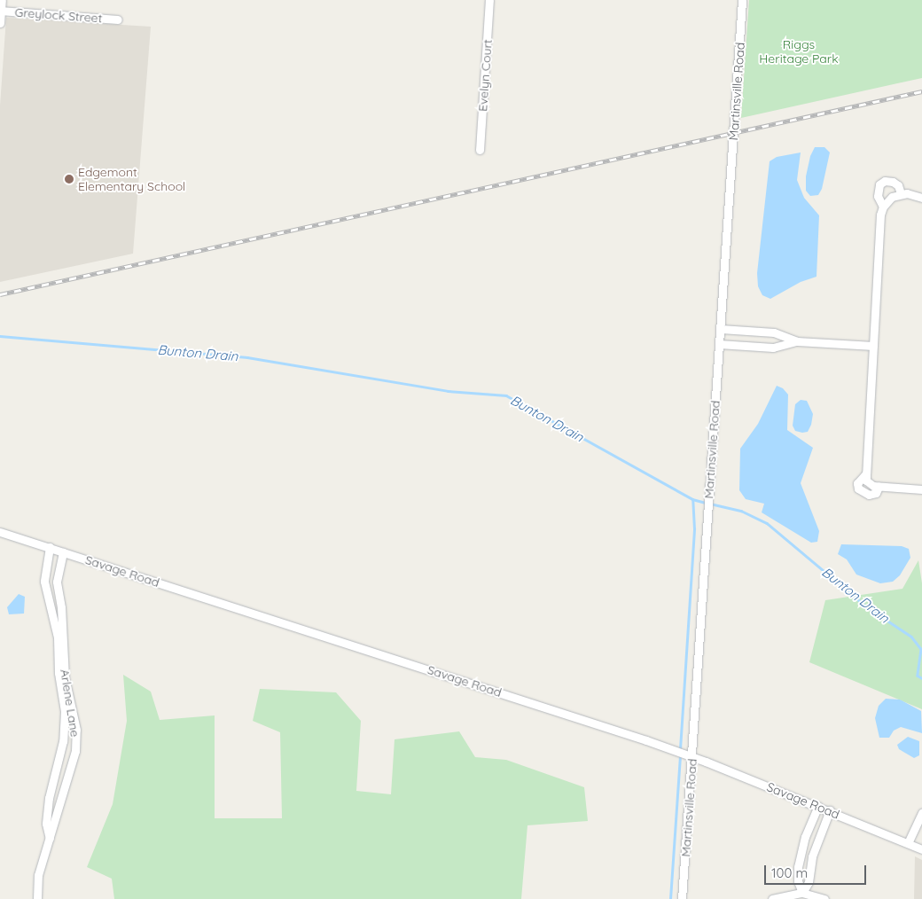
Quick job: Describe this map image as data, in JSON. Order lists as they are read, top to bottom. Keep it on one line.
{"streets":{"street":["Greylock Street","Evelyn Court","Martinsville Road","Savage Road","Arlene Lane"]},"crossings":[["Martinsville Road","Savage Road"],["Savage Road","Arlene Lane"]],"water":["Bunton Drain"],"parks":["Riggs Heritage Park"],"places":["Edgemont Elementary School"],"scale_bar":"100 m"}
